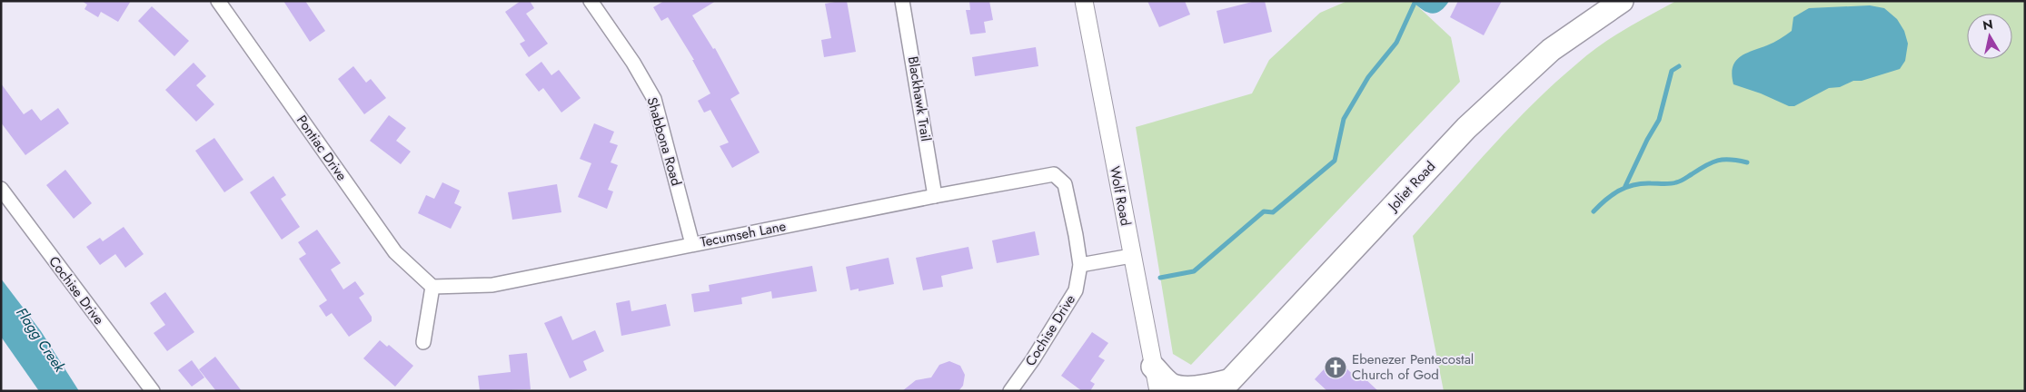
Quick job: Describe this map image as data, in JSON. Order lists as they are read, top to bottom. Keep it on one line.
{"streets":{"main road":["Joliet Road"],"street":["Blackhawk Trail","Shabbona Road","Pontiac Drive","Wolf Road","Tecumseh Lane","Cochise Drive"]},"crossings":[["Blackhawk Trail","Tecumseh Lane"],["Shabbona Road","Tecumseh Lane"],["Pontiac Drive","Tecumseh Lane"],["Tecumseh Lane","Cochise Drive"]],"water":["Flagg Creek"],"places":{"church":["Ebenezer Pentecostal Church of God"]},"north":"top"}
